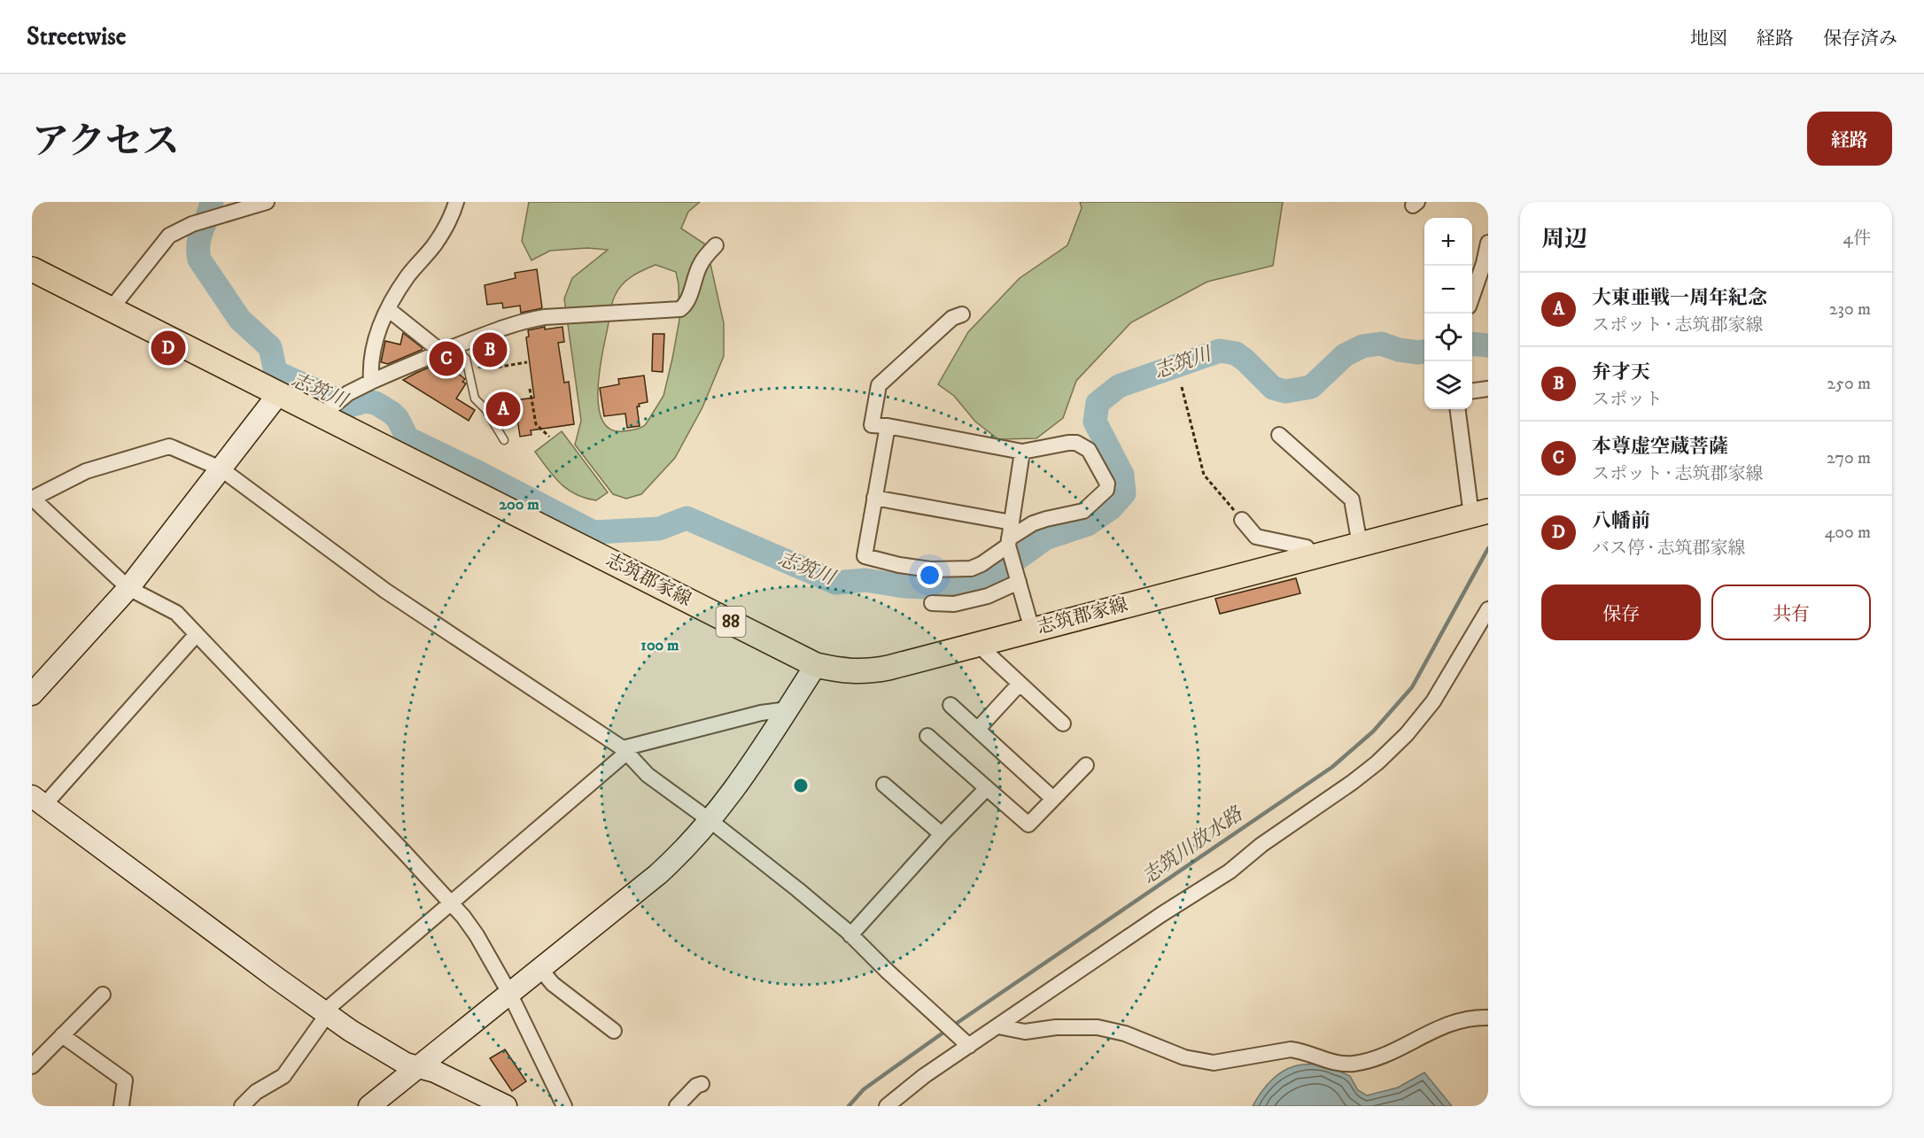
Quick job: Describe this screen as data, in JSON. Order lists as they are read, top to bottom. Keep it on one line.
{"streets":{"main road":["志筑郡家線","88"]},"water":["志筑川","志筑川放水路"],"page":{"header":"Streetwise","nav":["地図","経路","保存済み"],"title":"アクセス","buttons":["経路",["保存","共有"]],"heading":["周辺","4件"],"map_buttons":["+","−"],"list":[{"mark":"A","name":"大東亜戦一周年紀念","note":"スポット · 志筑郡家線","value":"230 m"},{"mark":"B","name":"弁才天","note":"スポット","value":"250 m"},{"mark":"C","name":"本尊虚空蔵菩薩","note":"スポット · 志筑郡家線","value":"270 m"},{"mark":"D","name":"八幡前","note":"バス停 · 志筑郡家線","value":"400 m"}],"pins":["D","B","C","A"]},"rings":["200 m","100 m"]}
